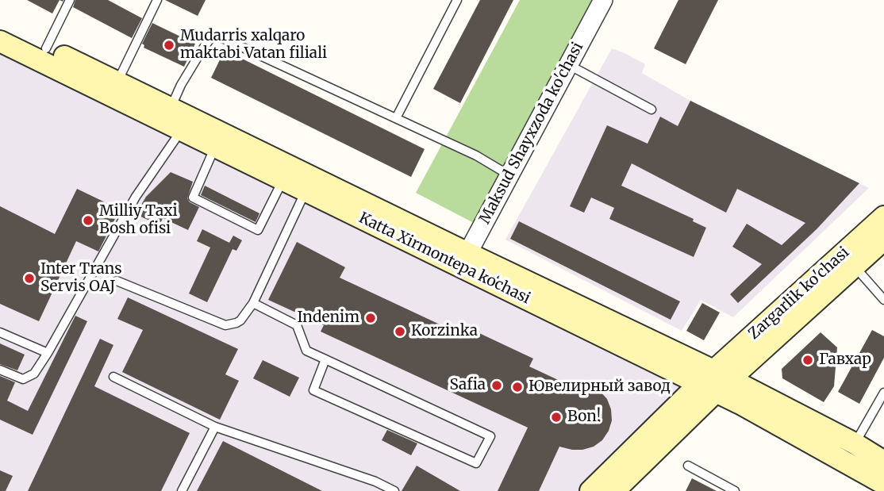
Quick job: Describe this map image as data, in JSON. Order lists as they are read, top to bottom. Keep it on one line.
{"streets":{"main road":["Katta Xirmontepa koʻchasi","Zargarlik ko'chasi"],"street":["Maksud Shayxzoda ko'chasi"]},"crossings":[["Maksud Shayxzoda ko'chasi","Katta Xirmontepa koʻchasi"],["Katta Xirmontepa koʻchasi","Zargarlik ko'chasi"]],"places":["Mudarris xalqaro maktabi Vatan filiali","Milliy Taxi Bosh ofisi","Inter Trans Servis OAJ","Indenim","Korzinka","Гавхар","Safia","Ювелирный завод","Bon!"]}
